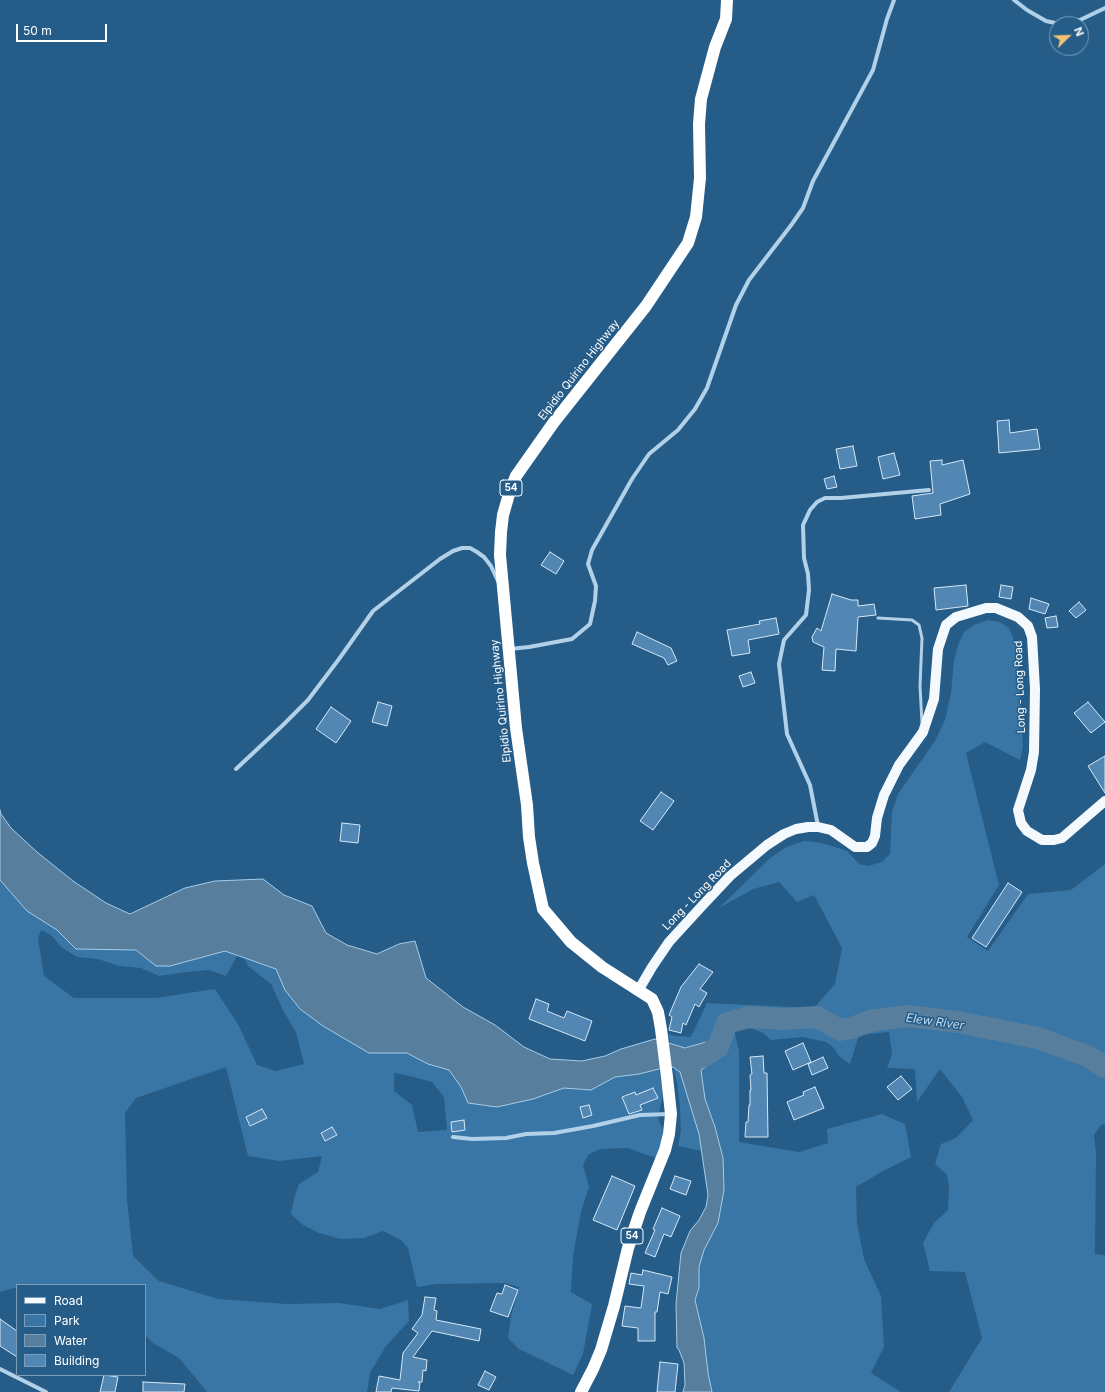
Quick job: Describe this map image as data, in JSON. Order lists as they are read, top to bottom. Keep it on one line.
{"streets":{"highway":["Elpidio Quirino Highway","54"],"main road":["Long - Long Road"]},"crossings":[["Elpidio Quirino Highway","Long - Long Road"]],"water":["Elew River"],"legend":["Road","Park","Water","Building"],"scale_bar":"50 m","north":"top right"}
